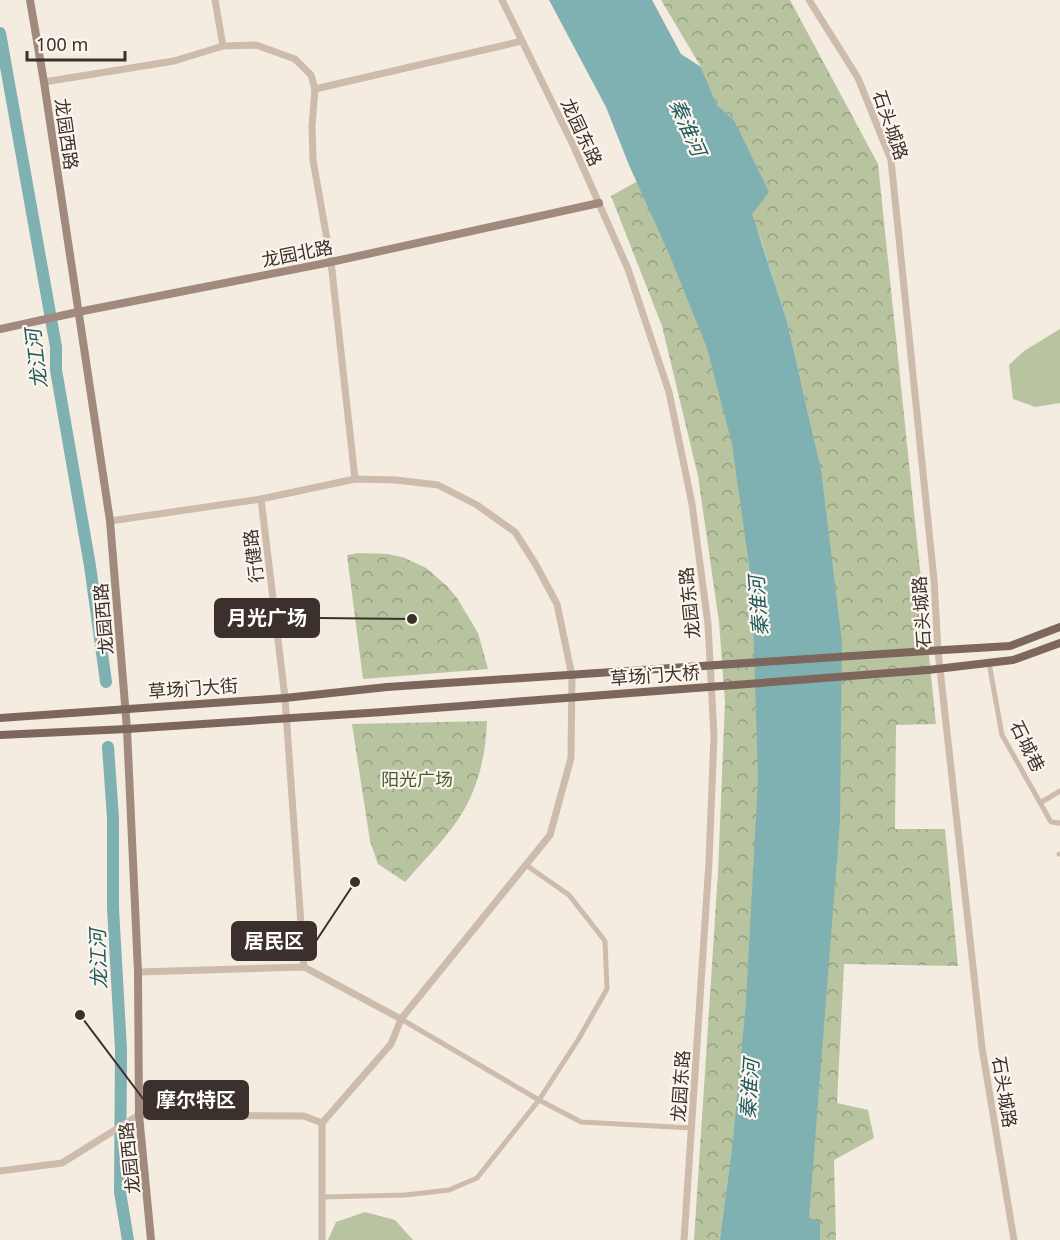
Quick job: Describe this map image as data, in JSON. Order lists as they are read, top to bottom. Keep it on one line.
{"streets":{"main road":["龙园西路","龙园北路","草场门大桥","草场门大街"],"street":["石头城路","龙园东路","行健路","石城巷"]},"crossings":[["石头城路","草场门大桥"],["龙园东路","龙园北路"],["龙园西路","龙园北路"],["龙园西路","草场门大街"],["行健路","草场门大街"],["草场门大桥","草场门大街"]],"water":["秦淮河","龙江河"],"parks":["阳光广场"],"places":["月光广场","居民区","摩尔特区"],"scale_bar":"100 m"}
